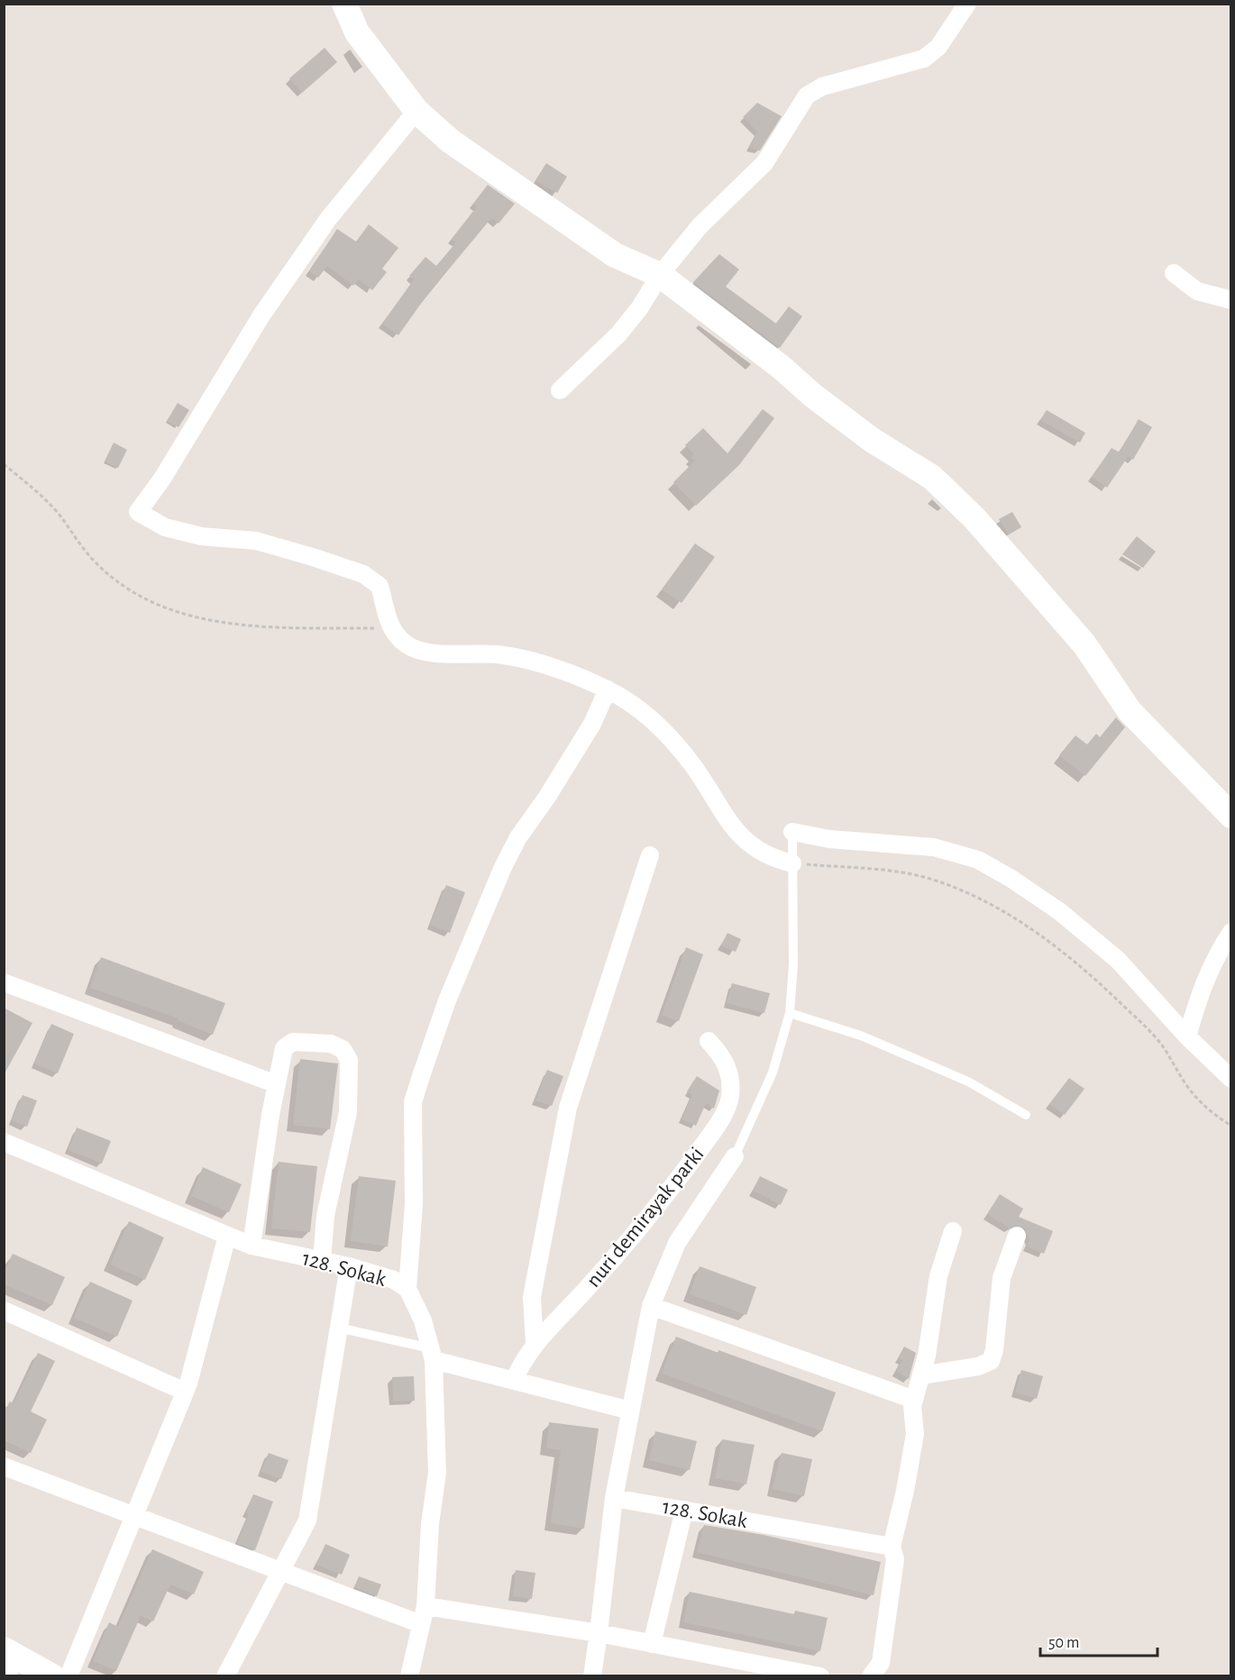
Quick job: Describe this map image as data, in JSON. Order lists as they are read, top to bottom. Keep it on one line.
{"streets":{"street":["nuri demirayak parki","128. Sokak"]},"scale_bar":"50 m"}
